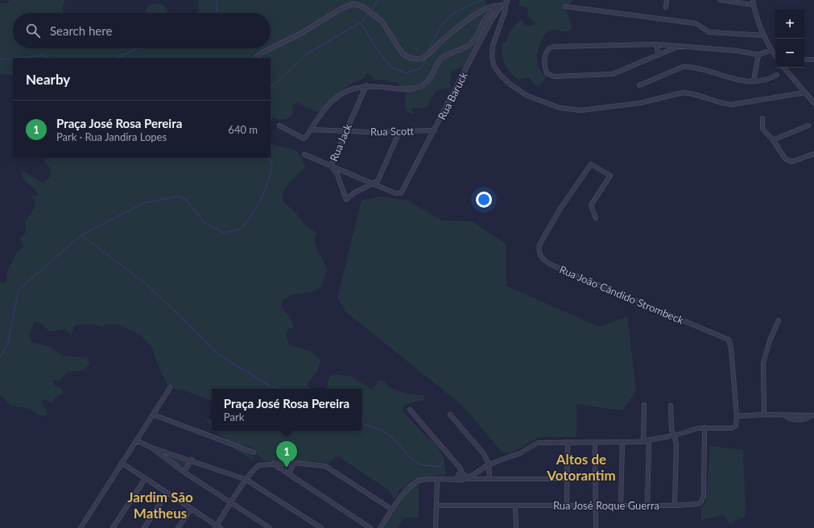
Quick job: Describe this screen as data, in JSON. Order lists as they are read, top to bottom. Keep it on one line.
{"streets":{"street":["Rua Baruck","Rua Scott","Rua Jack","Rua João Cândido Strombeck","Rua José Roque Guerra"]},"crossings":[["Rua Baruck","Rua Scott"],["Rua Baruck","Rua Jack"],["Rua Scott","Rua Jack"]],"districts":["Altos de Votorantim","Jardim São Matheus"],"page":{"map_buttons":["+","−"],"search":"Search here","heading":"Nearby","list":[{"mark":"1","name":"Praça José Rosa Pereira","note":"Park · Rua Jandira Lopes","value":"640 m"}],"popup":["Praça José Rosa Pereira","Park"],"pins":"1"}}
